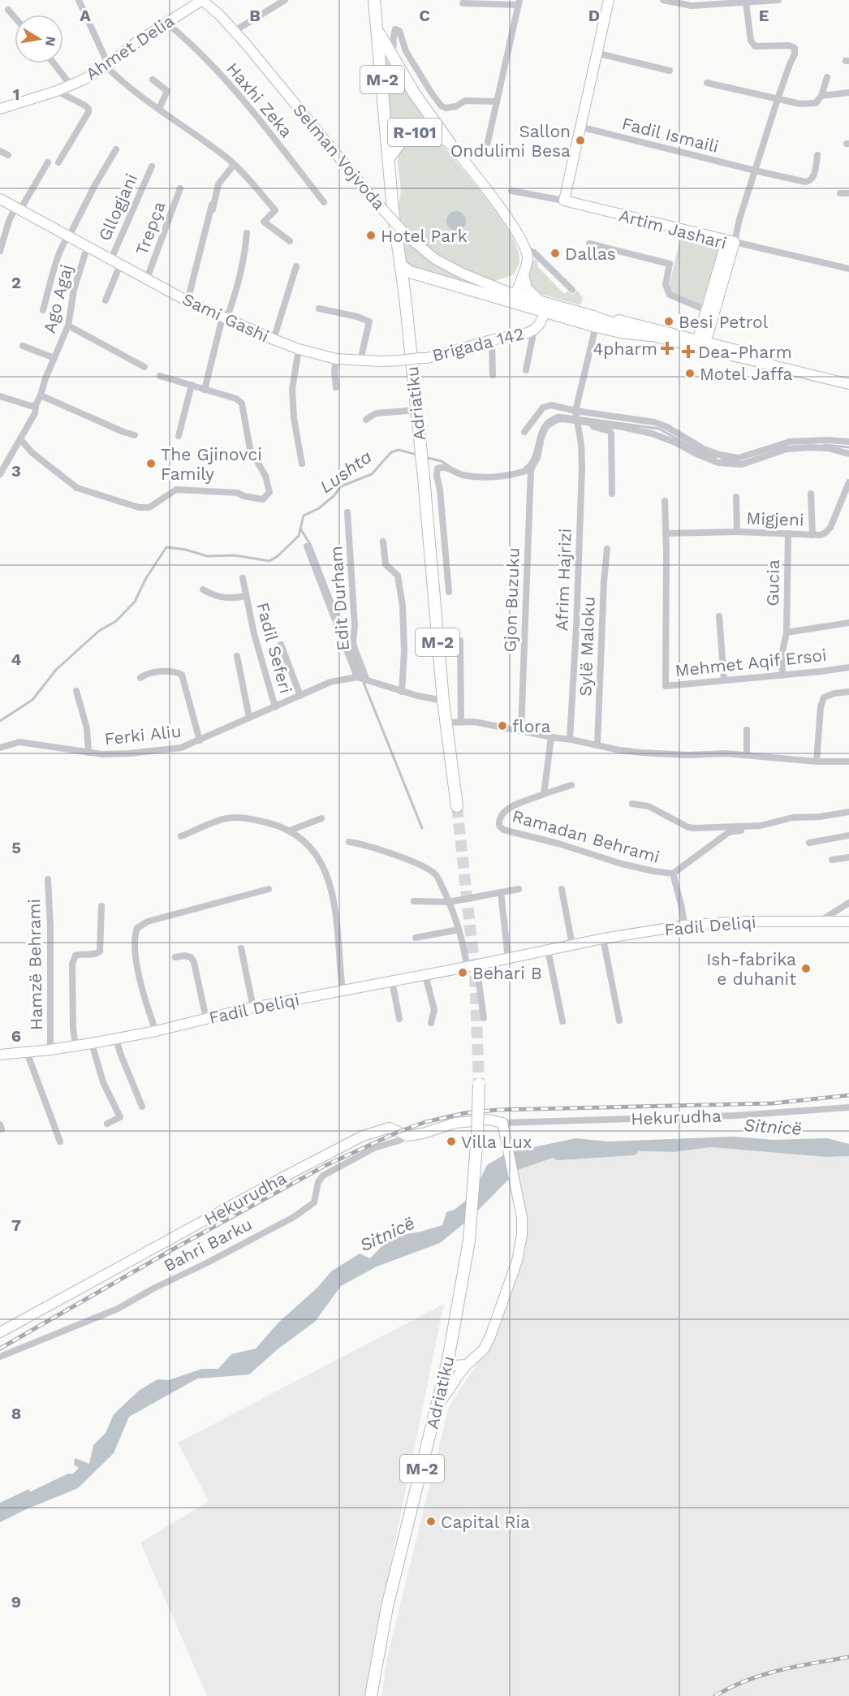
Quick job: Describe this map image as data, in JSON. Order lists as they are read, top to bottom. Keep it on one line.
{"streets":{"main road":["M-2","R-101","Adriatiku"],"street":["Ahmet Delia","Haxhi Zeka","Fadil Ismaili","Selman Vojvoda","Gllogjani","Trepça","Artim Jashari","Ago Agaj","Sami Gashi","Brigada 142","Migjeni","Afrim Hajrizi","Gucia","Edit Durham","Gjon Buzuku","Sylë Maloku","Fadil Seferi","Mehmet Aqif Ersoi","Ferki Aliu","Ramadan Behrami","Fadil Deliqi","Hamzë Behrami","Hekurudha","Bahri Barku"]},"crossings":[["Ahmet Delia","Haxhi Zeka"],["Ahmet Delia","Selman Vojvoda"],["R-101","Adriatiku"],["Selman Vojvoda","Brigada 142"],["Gllogjani","Sami Gashi"],["Trepça","Sami Gashi"],["Ago Agaj","Sami Gashi"],["Sami Gashi","Brigada 142"],["Adriatiku","Ferki Aliu"],["Migjeni","Gucia"],["Migjeni","Mehmet Aqif Ersoi"],["Afrim Hajrizi","Gjon Buzuku"],["Gucia","Mehmet Aqif Ersoi"],["Edit Durham","Ferki Aliu"],["Fadil Seferi","Ferki Aliu"],["Ramadan Behrami","Fadil Deliqi"],["Fadil Deliqi","Hamzë Behrami"],["Hekurudha","Bahri Barku"]],"water":["Lushta","Sitnicë"],"places":{"other":["Sallon Ondulimi Besa","Hotel Park","Dallas","Besi Petrol","Motel Jaffa","The Gjinovci Family","flora","Ish-fabrika e duhanit","Behari B","Villa Lux","Capital Ria"],"health":["4pharm","Dea-Pharm"]},"north":"right","grid":{"columns":["A","B","C","D","E"],"rows":["1","2","3","4","5","6","7","8","9"]}}
